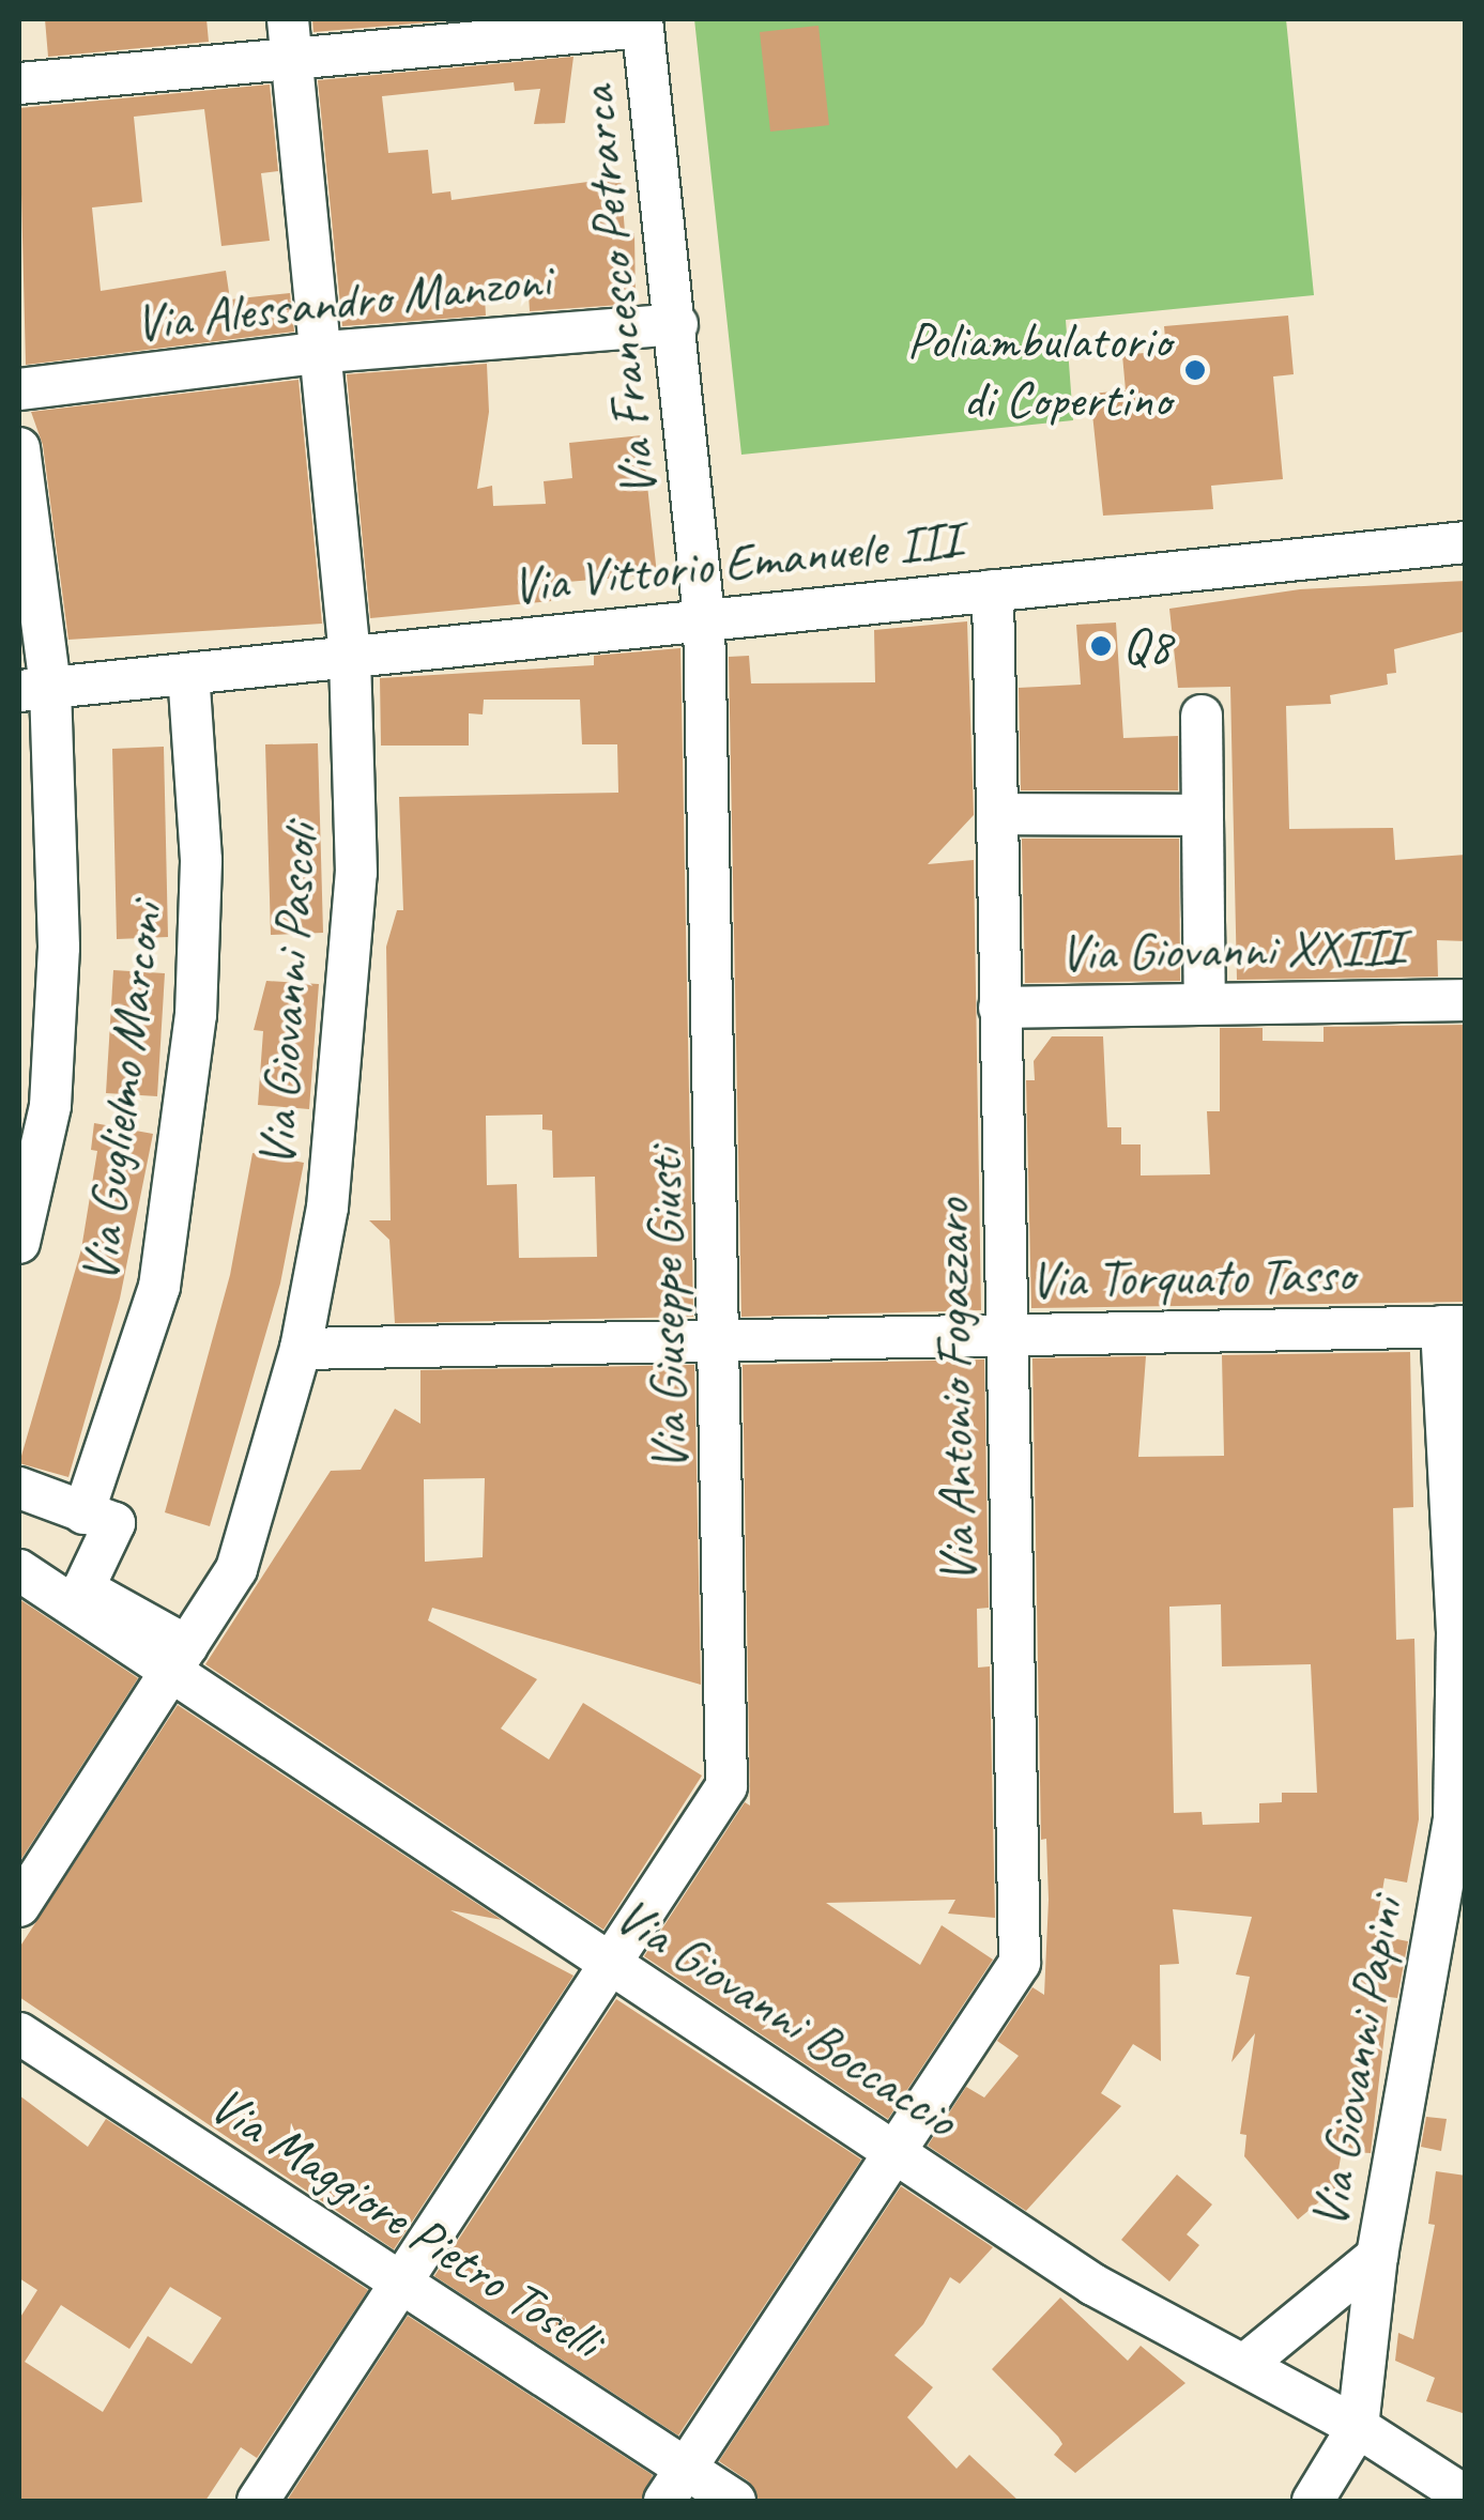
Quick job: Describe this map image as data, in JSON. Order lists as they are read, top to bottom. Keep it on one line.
{"streets":{"street":["Via Francesco Petrarca","Via Alessandro Manzoni","Via Vittorio Emanuele III","Via Giovanni XXIII","Via Giovanni Pascoli","Via Guglielmo Marconi","Via Torquato Tasso","Via Giuseppe Giusti","Via Antonio Fogazzaro","Via Giovanni Boccaccio","Via Giovanni Papini","Via Maggiore Pietro Toselli"]},"crossings":[["Via Francesco Petrarca","Via Alessandro Manzoni"],["Via Francesco Petrarca","Via Vittorio Emanuele III"],["Via Francesco Petrarca","Via Giuseppe Giusti"],["Via Alessandro Manzoni","Via Giovanni Pascoli"],["Via Vittorio Emanuele III","Via Giovanni Pascoli"],["Via Vittorio Emanuele III","Via Guglielmo Marconi"],["Via Vittorio Emanuele III","Via Giuseppe Giusti"],["Via Vittorio Emanuele III","Via Antonio Fogazzaro"],["Via Giovanni XXIII","Via Antonio Fogazzaro"],["Via Giovanni Pascoli","Via Torquato Tasso"],["Via Giovanni Pascoli","Via Giovanni Boccaccio"],["Via Torquato Tasso","Via Giuseppe Giusti"],["Via Torquato Tasso","Via Antonio Fogazzaro"],["Via Torquato Tasso","Via Giovanni Papini"],["Via Giuseppe Giusti","Via Giovanni Boccaccio"],["Via Giuseppe Giusti","Via Maggiore Pietro Toselli"],["Via Antonio Fogazzaro","Via Giovanni Boccaccio"],["Via Antonio Fogazzaro","Via Maggiore Pietro Toselli"],["Via Giovanni Boccaccio","Via Giovanni Papini"]],"places":["Poliambulatorio di Copertino","Q8"]}
